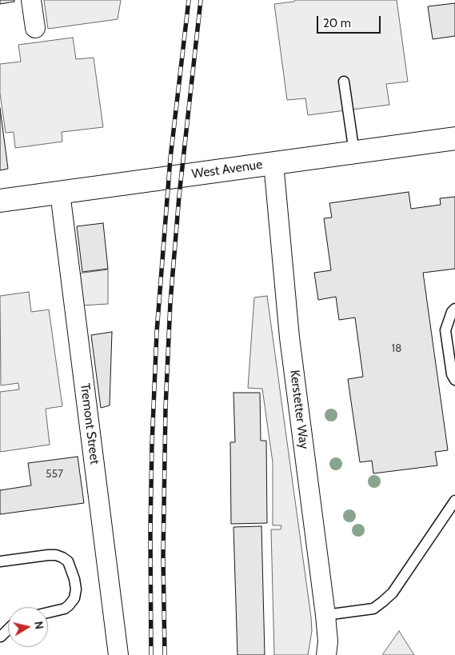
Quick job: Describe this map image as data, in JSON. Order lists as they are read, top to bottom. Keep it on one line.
{"streets":{"street":["West Avenue","Kerstetter Way","Tremont Street"]},"crossings":[["West Avenue","Kerstetter Way"],["West Avenue","Tremont Street"]],"house_numbers":["18","557"],"scale_bar":"20 m","north":"right"}
